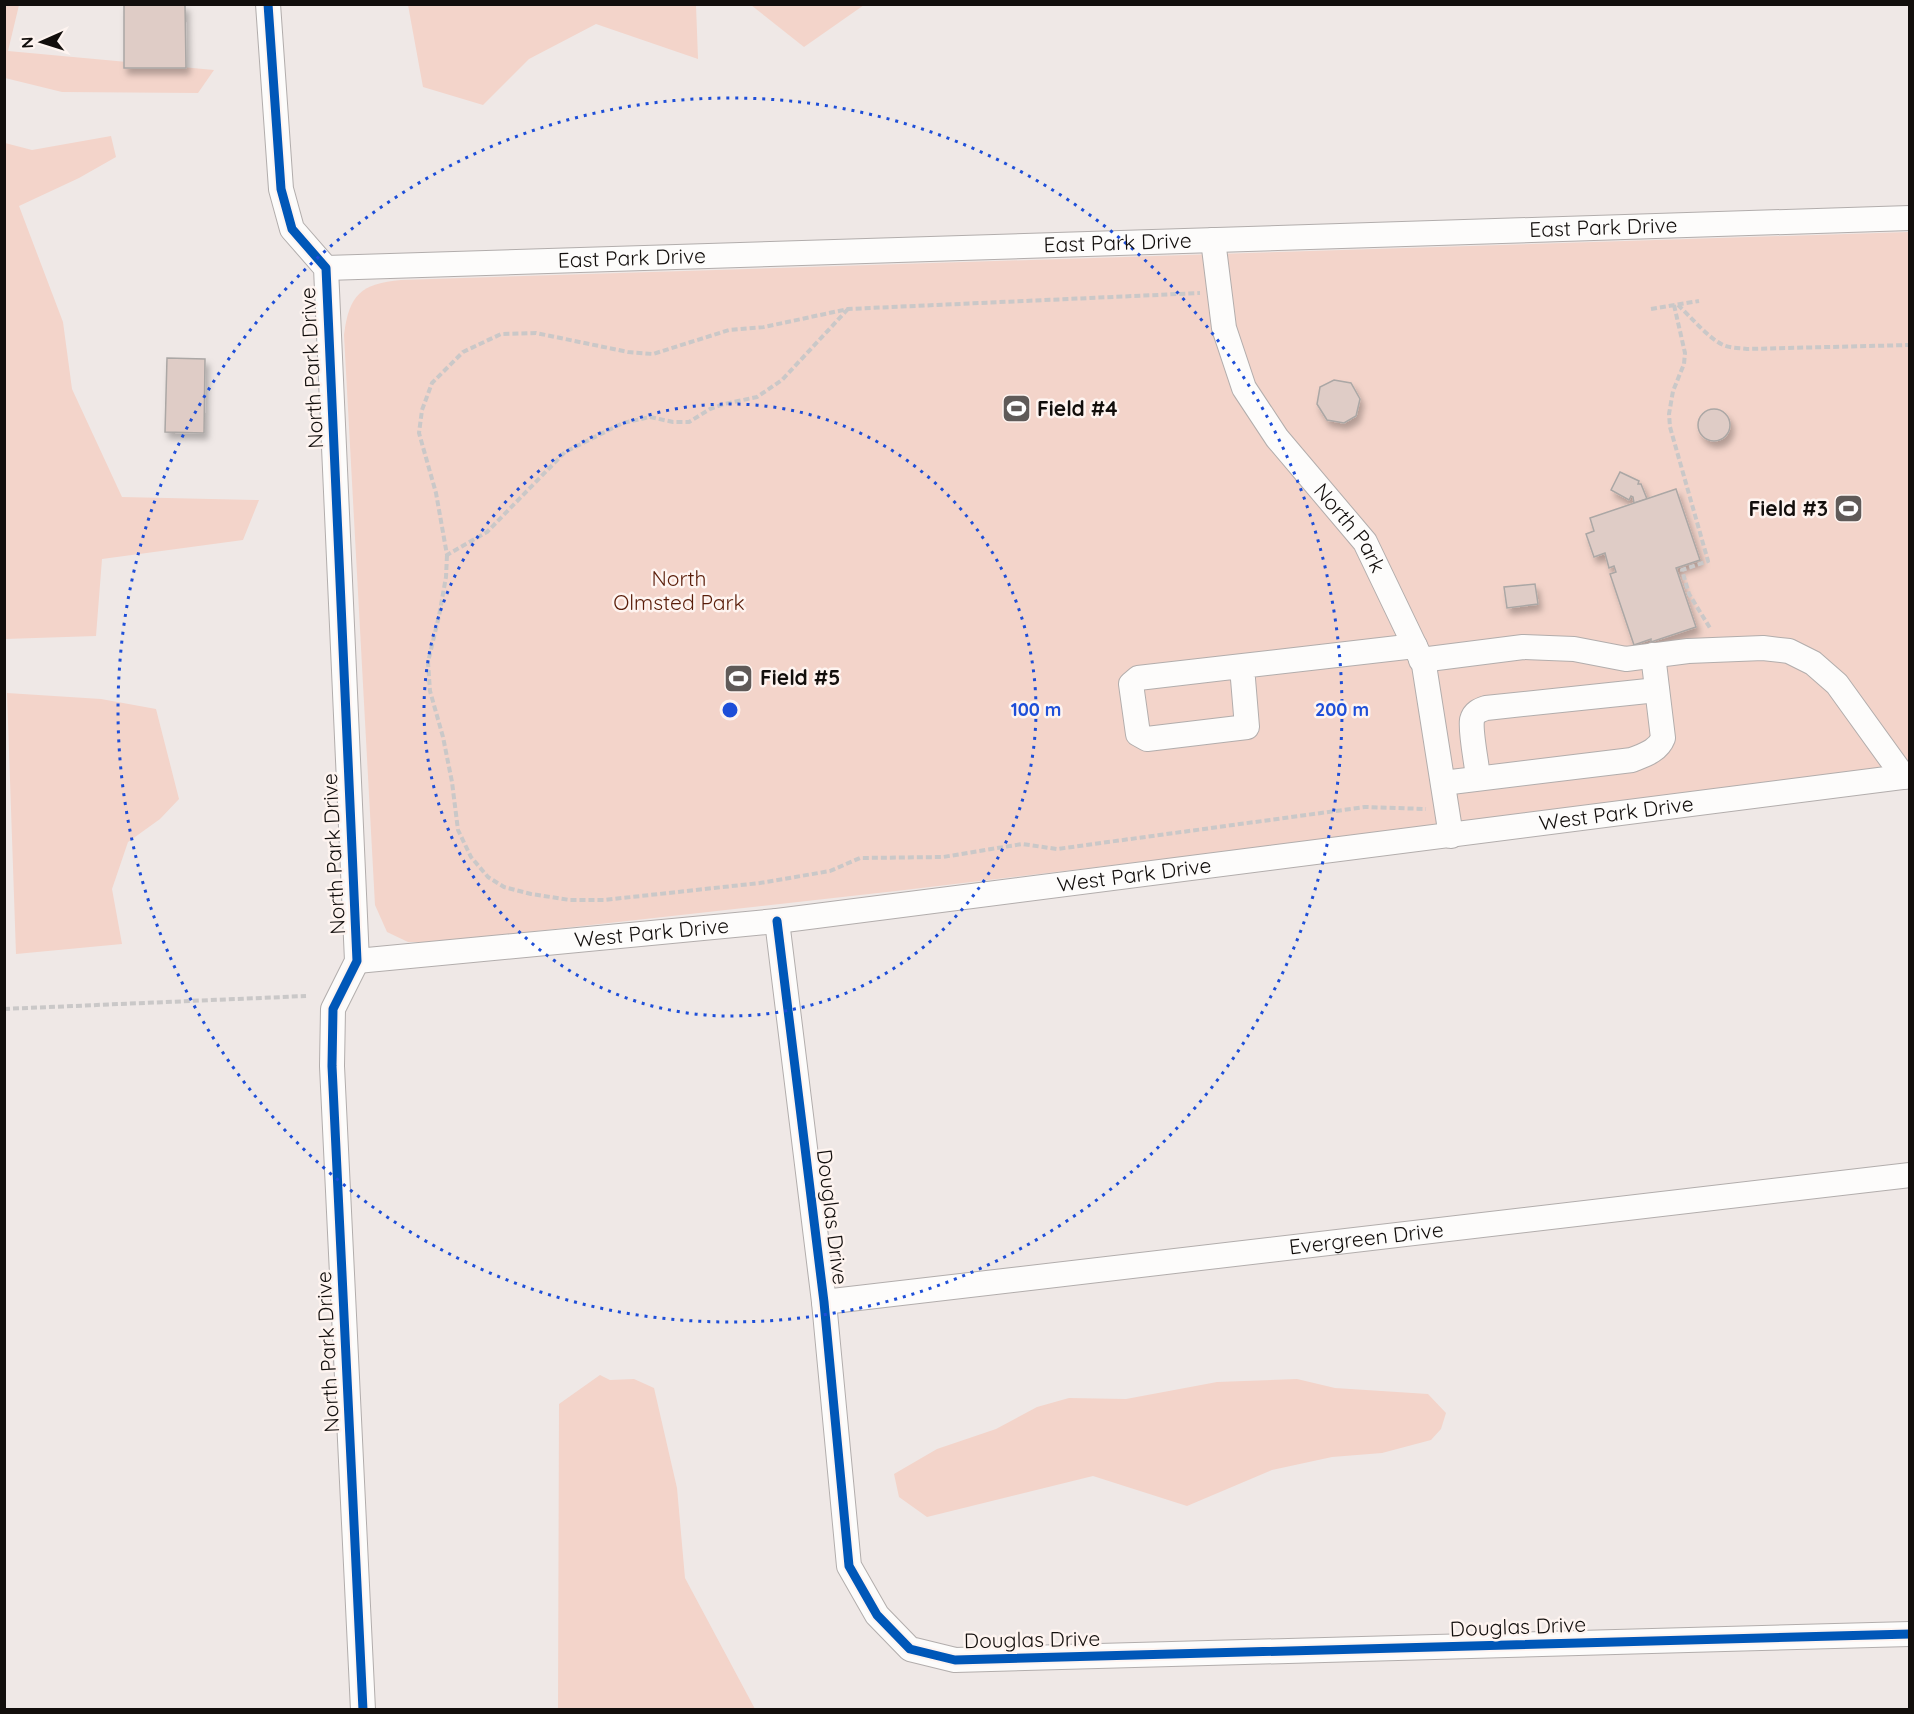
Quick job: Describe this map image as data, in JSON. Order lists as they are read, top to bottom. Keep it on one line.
{"streets":{"street":["East Park Drive","North Park Drive","North Park","West Park Drive","Douglas Drive","Evergreen Drive"]},"crossings":[["East Park Drive","North Park Drive"],["East Park Drive","North Park"],["North Park Drive","West Park Drive"],["North Park","West Park Drive"],["West Park Drive","Douglas Drive"],["Douglas Drive","Evergreen Drive"]],"parks":["North Olmsted Park"],"places":{"sports":["Field #4","Field #3","Field #5"]},"north":"left","rings":["100 m","200 m"]}
